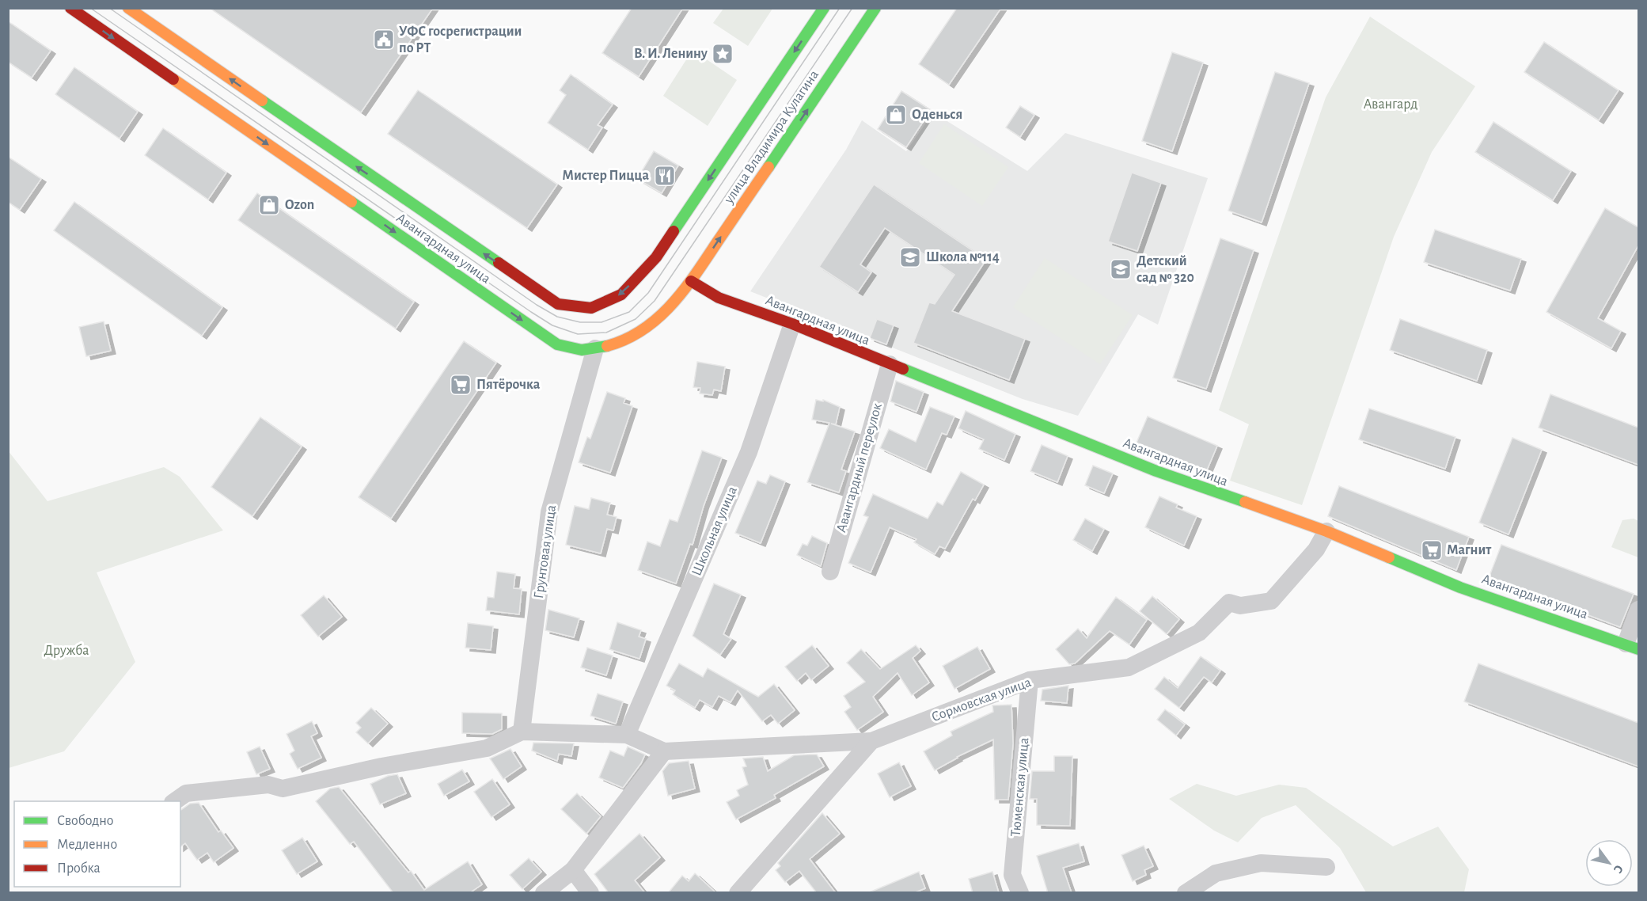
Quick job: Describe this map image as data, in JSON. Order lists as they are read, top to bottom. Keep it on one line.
{"streets":{"main road":["улица Владимира Кулагина","Авангардная улица"],"street":["Авангардный переулок","Школьная улица","Грунтовая улица","Сормовская улица","Тюменская улица"]},"crossings":[["улица Владимира Кулагина","Авангардная улица"],["Авангардная улица","Авангардный переулок"],["Авангардная улица","Школьная улица"],["Авангардная улица","Грунтовая улица"],["Авангардная улица","Сормовская улица"],["Сормовская улица","Тюменская улица"]],"parks":["Авангард","Дружба"],"places":{"public building":["УФС госрегистрации по РТ"],"place":["В. И. Ленину"],"shop":["Оденься","Ozon"],"restaurant":["Мистер Пицца"],"school or university":["Школа №114","Детский сад № 320"],"supermarket":["Пятёрочка","Магнит"]},"legend":["Свободно","Медленно","Пробка"],"north":"bottom right"}
